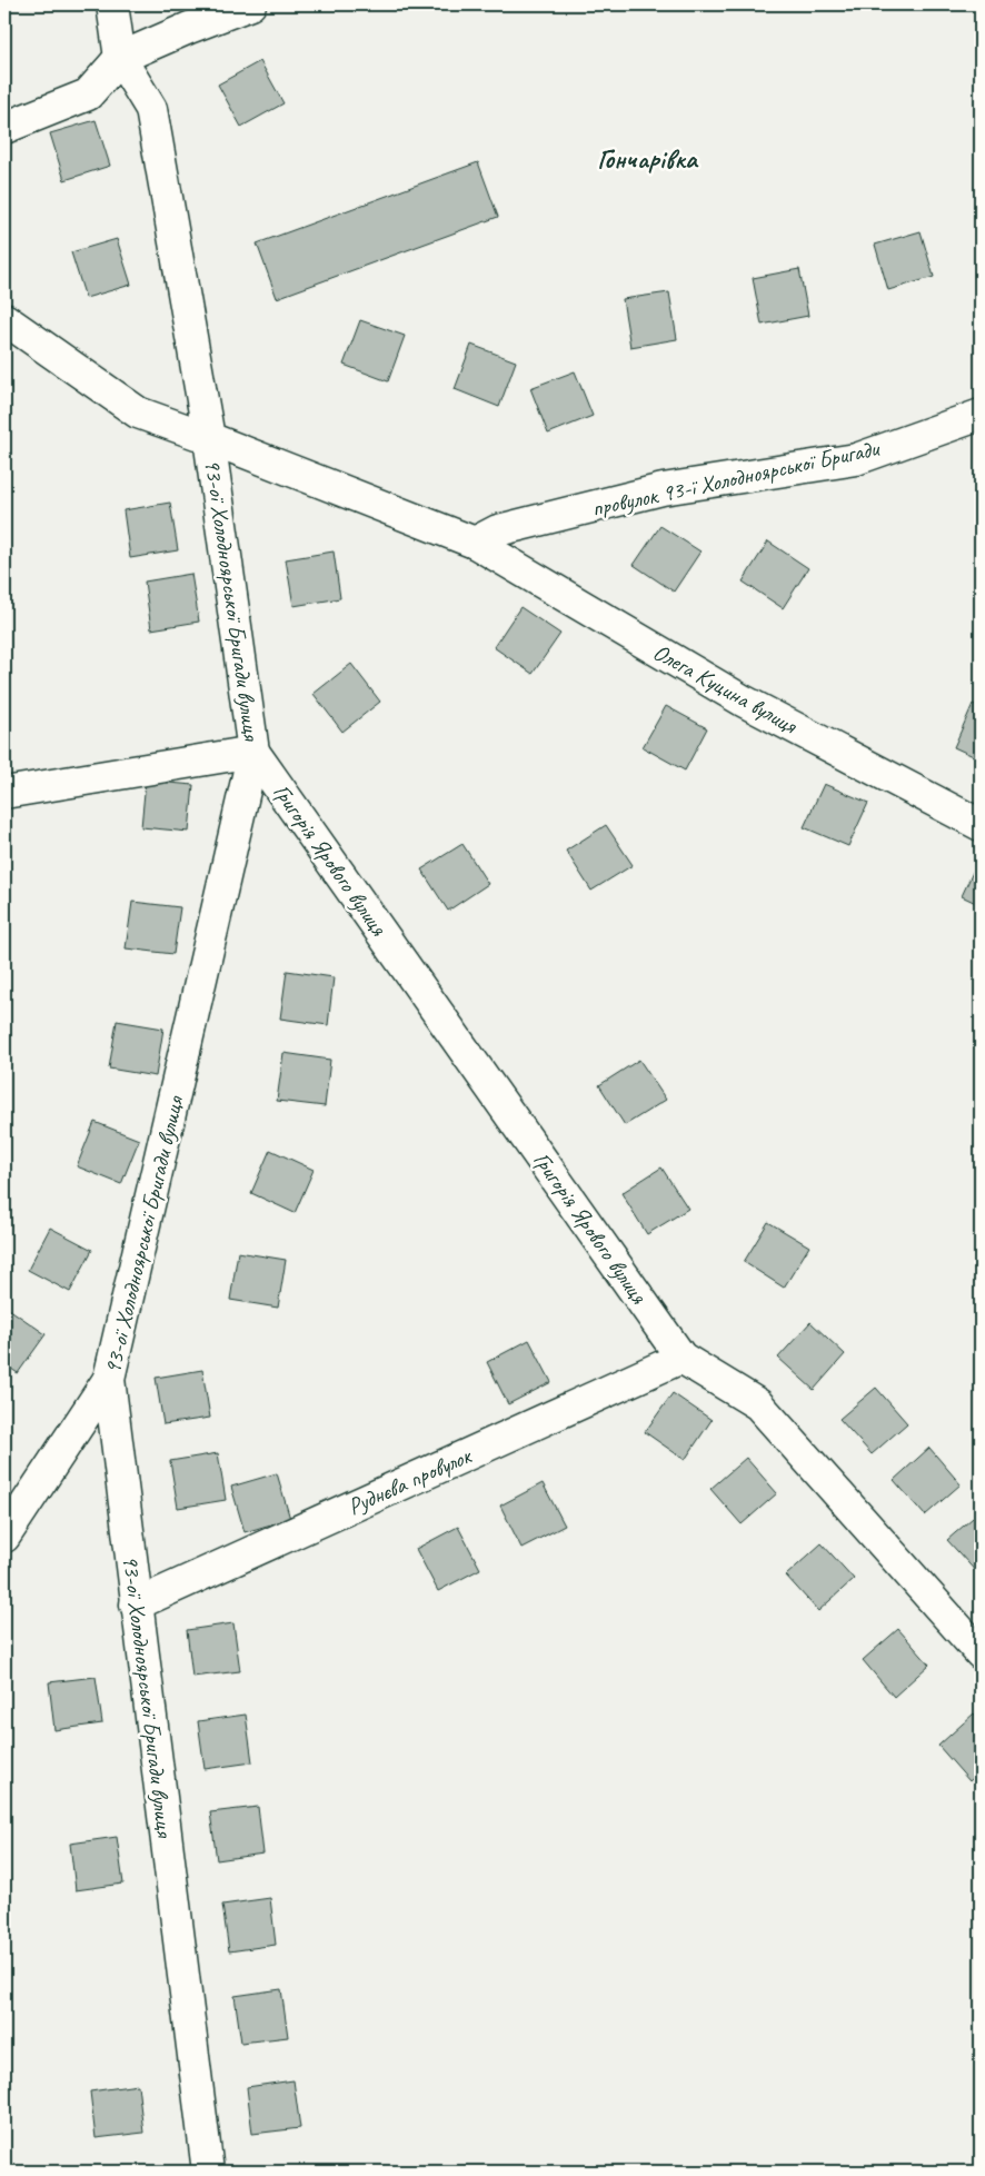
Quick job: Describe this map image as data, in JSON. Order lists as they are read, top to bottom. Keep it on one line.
{"streets":{"street":["провулок 93-ї Холодноярської Бригади","93-ої Холодноярської Бригади вулиця","Олега Куцина вулиця","Григорія Ярового вулиця","Руднєва провулок"]},"crossings":[["провулок 93-ї Холодноярської Бригади","Олега Куцина вулиця"],["93-ої Холодноярської Бригади вулиця","Григорія Ярового вулиця"],["93-ої Холодноярської Бригади вулиця","Руднєва провулок"],["Григорія Ярового вулиця","Руднєва провулок"]],"districts":["Гончарівка"]}
